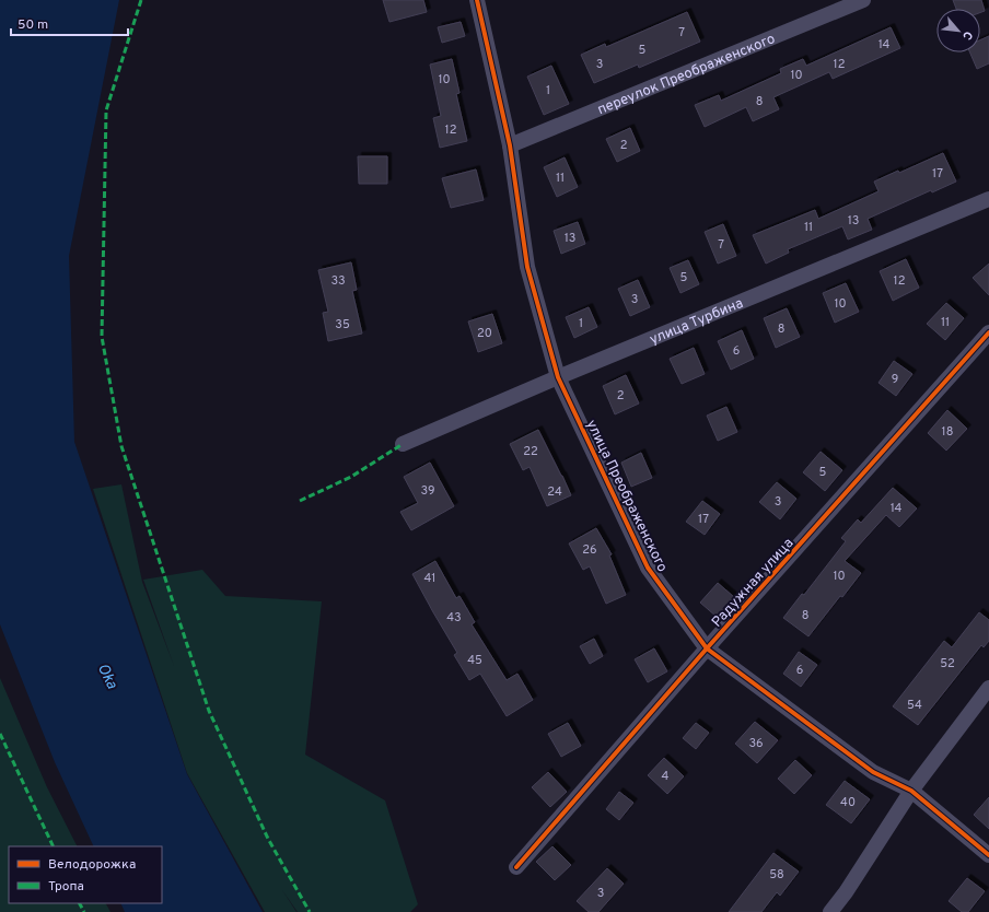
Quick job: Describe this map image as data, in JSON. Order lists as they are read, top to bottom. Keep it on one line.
{"streets":{"street":["переулок Преображенского","улица Турбина","улица Преображенского","Радужная улица"]},"crossings":[["переулок Преображенского","улица Преображенского"],["улица Турбина","улица Преображенского"],["улица Преображенского","Радужная улица"]],"water":["Oka"],"house_numbers":["7","14","5","3","12","10","10","1","8","12","2","17","11","13","11","13","7","5","33","12","3","10","11","1","35","8","20","6","9","2","18","22","5","39","24","3","14","17","26","10","41","8","43","45","52","6","54","36","4","40","58","3"],"legend":["Велодорожка","Тропа"],"scale_bar":"50 m","north":"bottom right"}
